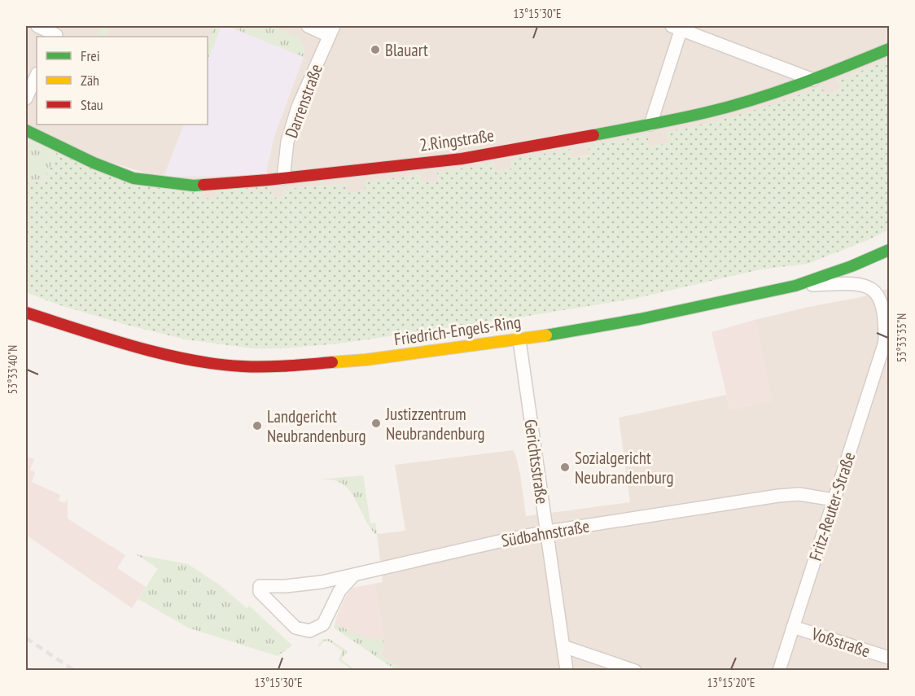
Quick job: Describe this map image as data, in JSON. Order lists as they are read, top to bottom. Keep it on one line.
{"streets":{"street":["Darrenstraße","2.Ringstraße","Friedrich-Engels-Ring","Gerichtsstraße","Fritz-Reuter-Straße","Südbahnstraße","Voßstraße"]},"crossings":[["Darrenstraße","2.Ringstraße"],["Friedrich-Engels-Ring","Gerichtsstraße"],["Friedrich-Engels-Ring","Fritz-Reuter-Straße"],["Gerichtsstraße","Südbahnstraße"],["Fritz-Reuter-Straße","Südbahnstraße"],["Fritz-Reuter-Straße","Voßstraße"]],"places":["Blauart","Justizzentrum Neubrandenburg","Landgericht Neubrandenburg","Sozialgericht Neubrandenburg"],"legend":["Frei","Zäh","Stau"],"coordinates":["13°15'30\"E","53°33'35\"N","53°33'40\"N","13°15'20\"E"]}
